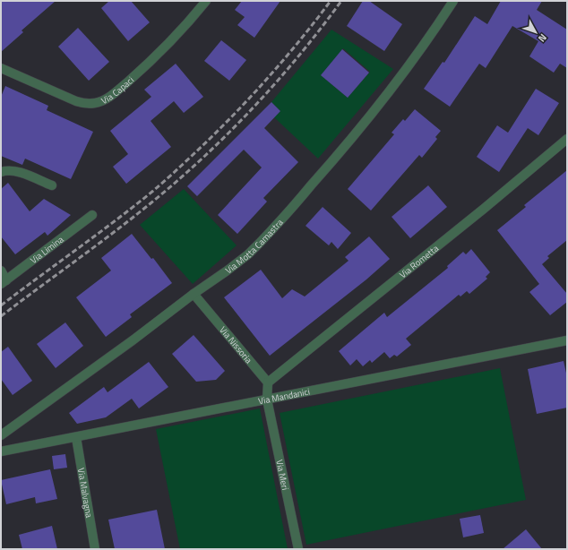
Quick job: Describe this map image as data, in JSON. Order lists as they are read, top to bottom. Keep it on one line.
{"streets":{"street":["Via Capaci","Via Motta Camastra","Via Limina","Via Rometta","Via Nissoria","Via Mandanici","Via Meri","Via Malvagna"]},"crossings":[["Via Motta Camastra","Via Nissoria"],["Via Rometta","Via Nissoria"],["Via Mandanici","Via Meri"],["Via Mandanici","Via Malvagna"]],"north":"bottom right"}
